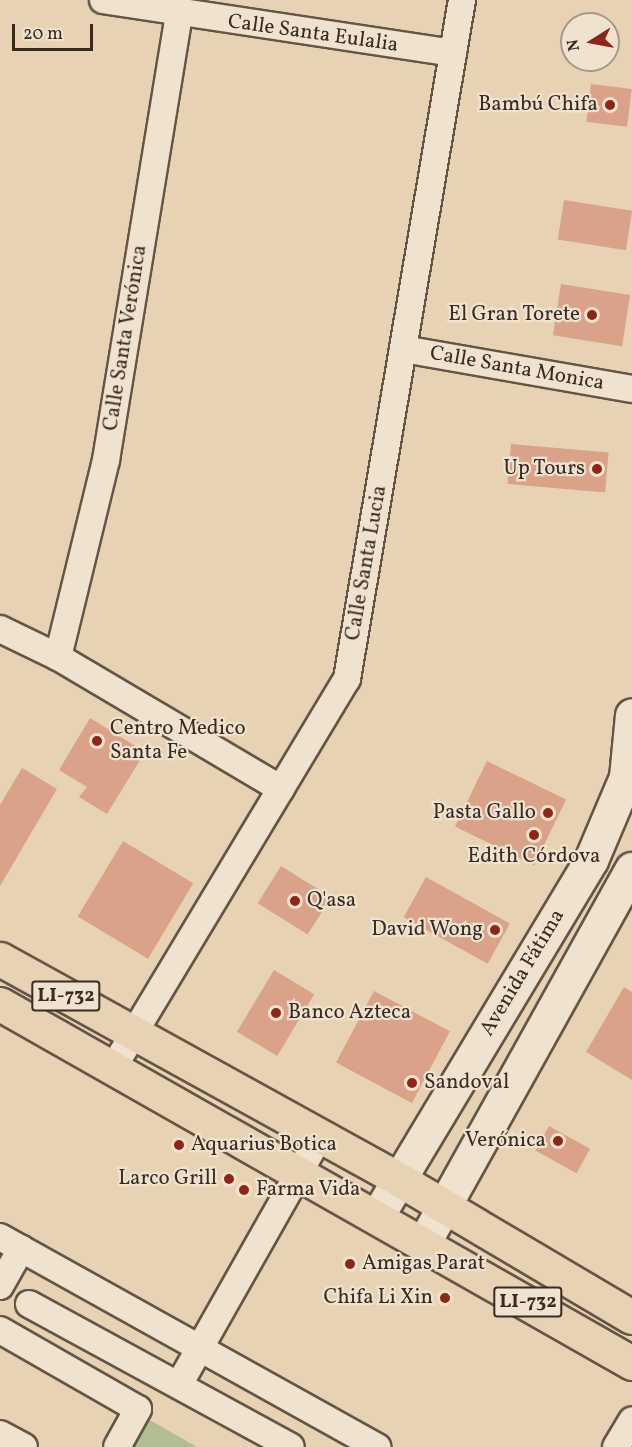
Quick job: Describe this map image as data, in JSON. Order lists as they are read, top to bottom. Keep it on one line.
{"streets":{"main road":["Avenida Fátima","LI-732"],"street":["Calle Santa Eulalia","Calle Santa Verónica","Calle Santa Monica","Calle Santa Lucia"]},"crossings":[["Calle Santa Eulalia","Calle Santa Verónica"],["Calle Santa Eulalia","Calle Santa Lucia"],["Calle Santa Monica","Calle Santa Lucia"],["Calle Santa Lucia","LI-732"],["Avenida Fátima","LI-732"]],"places":["Bambú Chifa","El Gran Torete","Up Tours","Centro Medico Santa Fe","Pasta Gallo","Edith Córdova","Q'asa","David Wong","Banco Azteca","Sandoval","Verónica","Aquarius Botica","Larco Grill","Farma Vida","Amigas Parat","Chifa Li Xin"],"scale_bar":"20 m","north":"left"}
